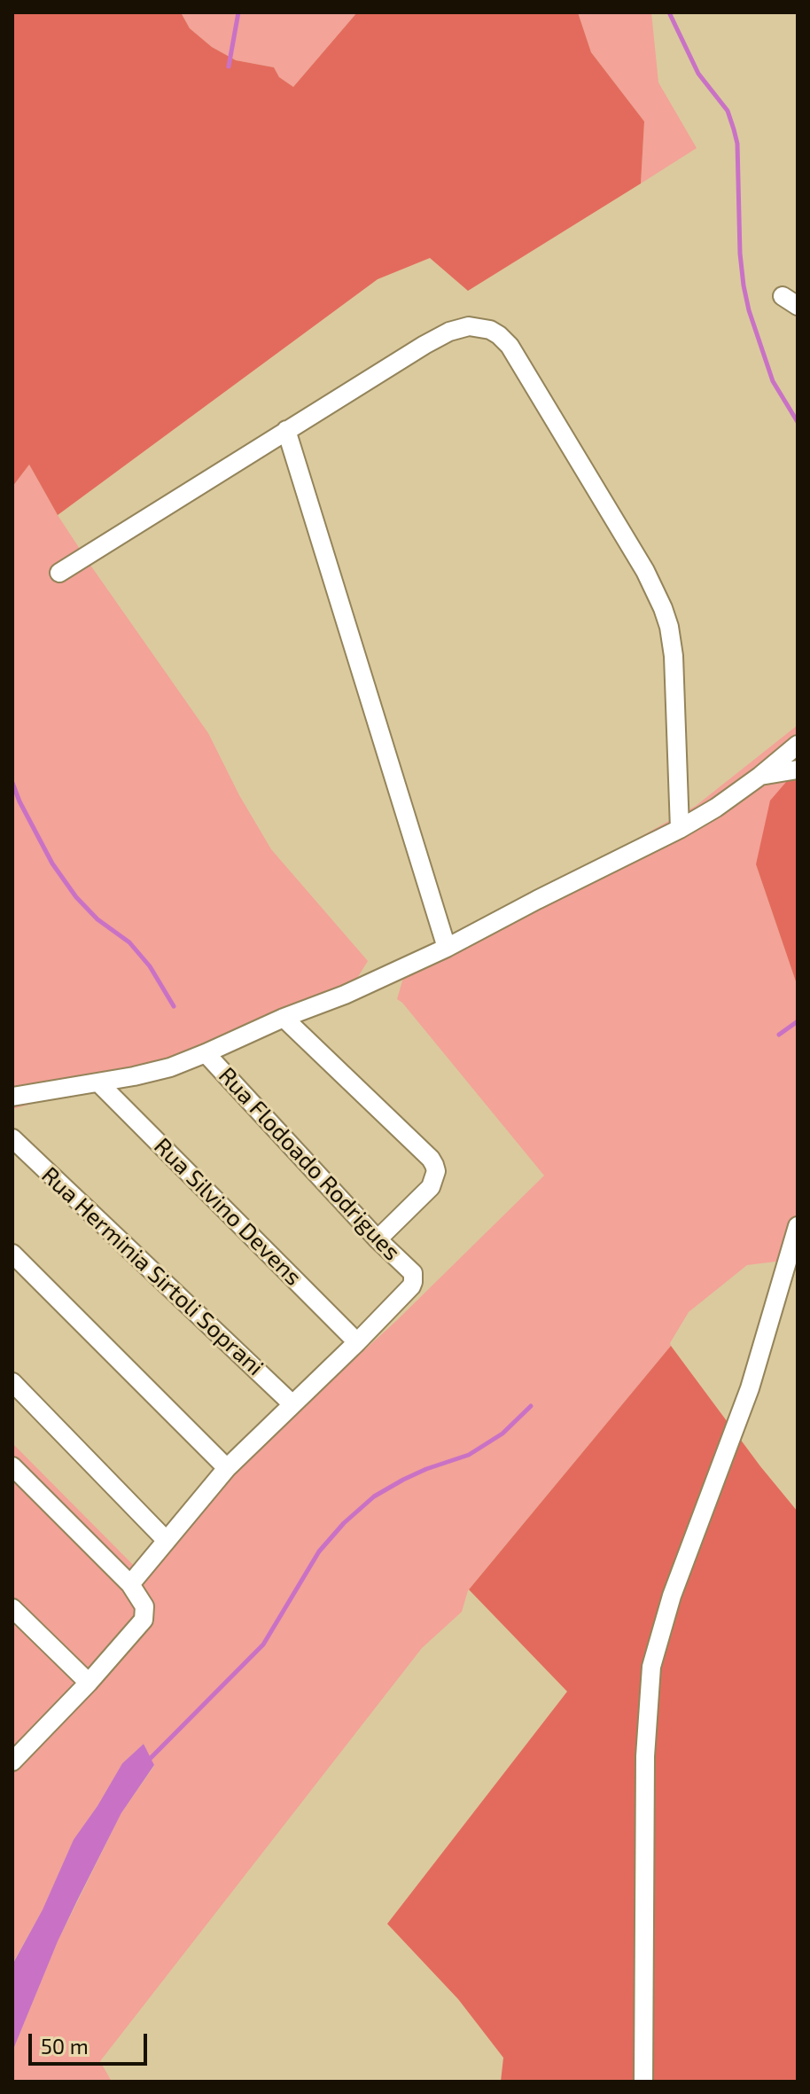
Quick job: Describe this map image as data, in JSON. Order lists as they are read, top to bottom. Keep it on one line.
{"streets":{"street":["Rua Flodoado Rodrigues","Rua Silvino Devens","Rua Herminia Sirtoli Soprani"]},"crossings":[["Rua Flodoado Rodrigues","Rua Silvino Devens"]],"scale_bar":"50 m"}
